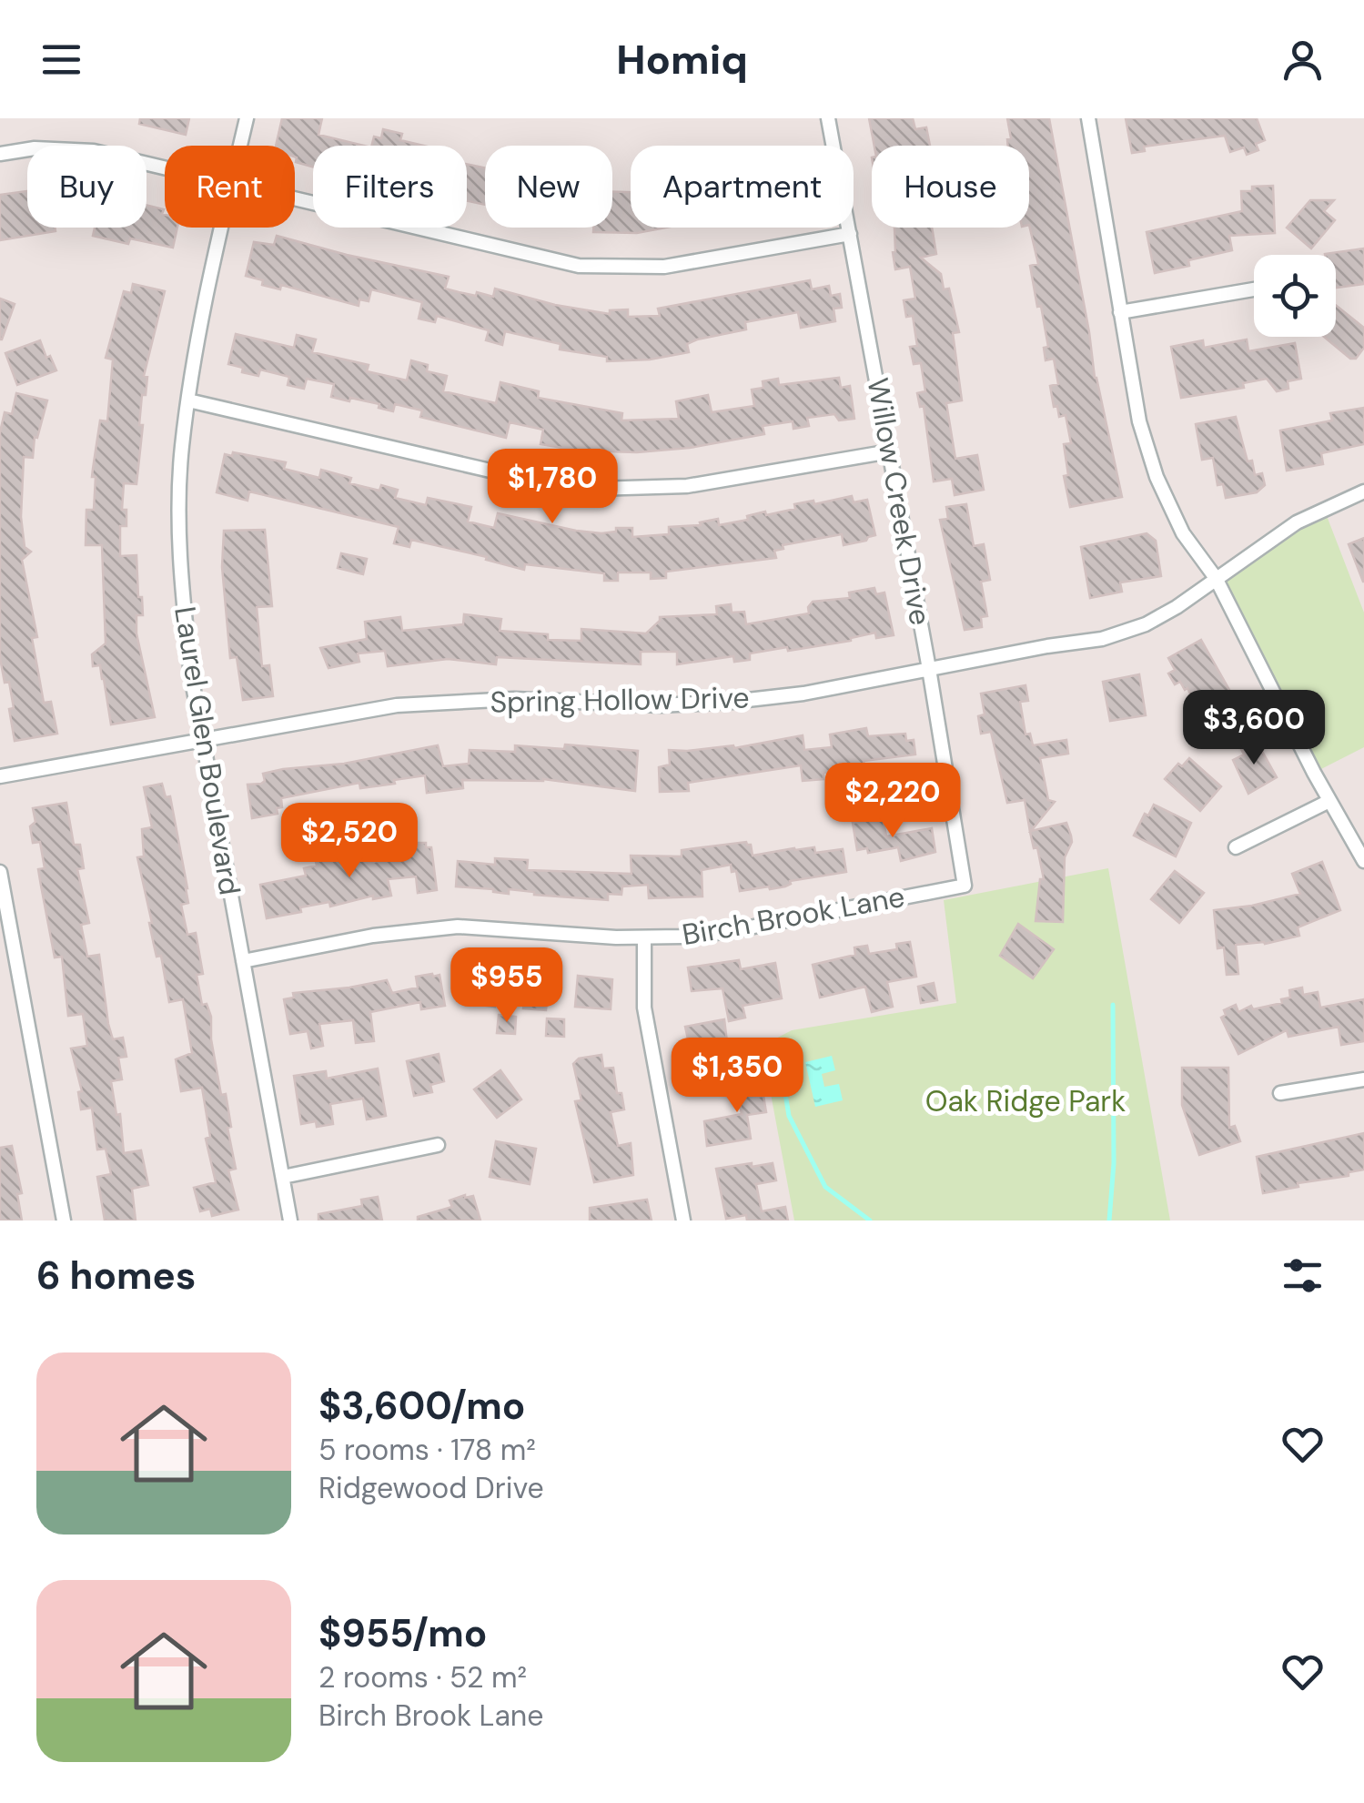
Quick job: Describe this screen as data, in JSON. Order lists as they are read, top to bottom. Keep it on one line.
{"streets":{"street":["Willow Creek Drive","Spring Hollow Drive","Laurel Glen Boulevard","Birch Brook Lane"]},"crossings":[["Willow Creek Drive","Spring Hollow Drive"],["Willow Creek Drive","Birch Brook Lane"],["Spring Hollow Drive","Laurel Glen Boulevard"],["Laurel Glen Boulevard","Birch Brook Lane"]],"parks":["Oak Ridge Park"],"page":{"header":"Homiq","chip":["Buy","Rent","Filters","New","Apartment","House"],"price":["$1,780","$3,600","$2,220","$2,520","$955","$1,350"],"heading":"6 homes","list":[{"name":"$3,600/mo","note":"5 rooms · 178 m² · Ridgewood Drive"},{"name":"$955/mo","note":"2 rooms · 52 m² · Birch Brook Lane"}]}}
